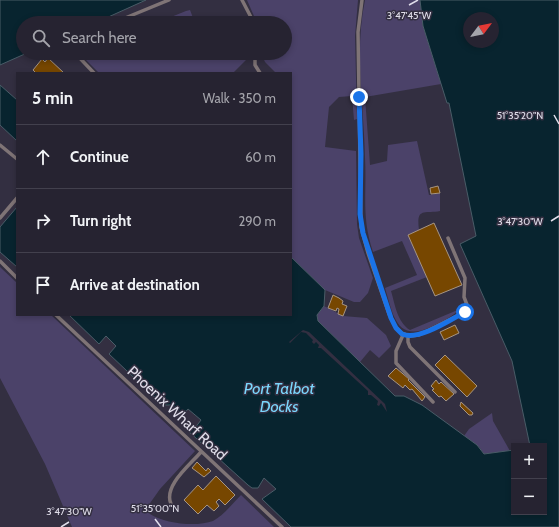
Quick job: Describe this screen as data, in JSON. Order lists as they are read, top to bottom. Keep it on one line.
{"streets":{"lane":["Phoenix Wharf Road"]},"water":["Port Talbot Docks"],"north":"top right","page":{"search":"Search here","heading":["5 min","Walk · 350 m"],"list":[["Continue","60 m"],["Turn right","290 m"],"Arrive at destination"],"map_buttons":["+","−"]},"coordinates":["3°47'45\"W","51°35'20\"N","3°47'30\"W","51°35'00\"N"]}
